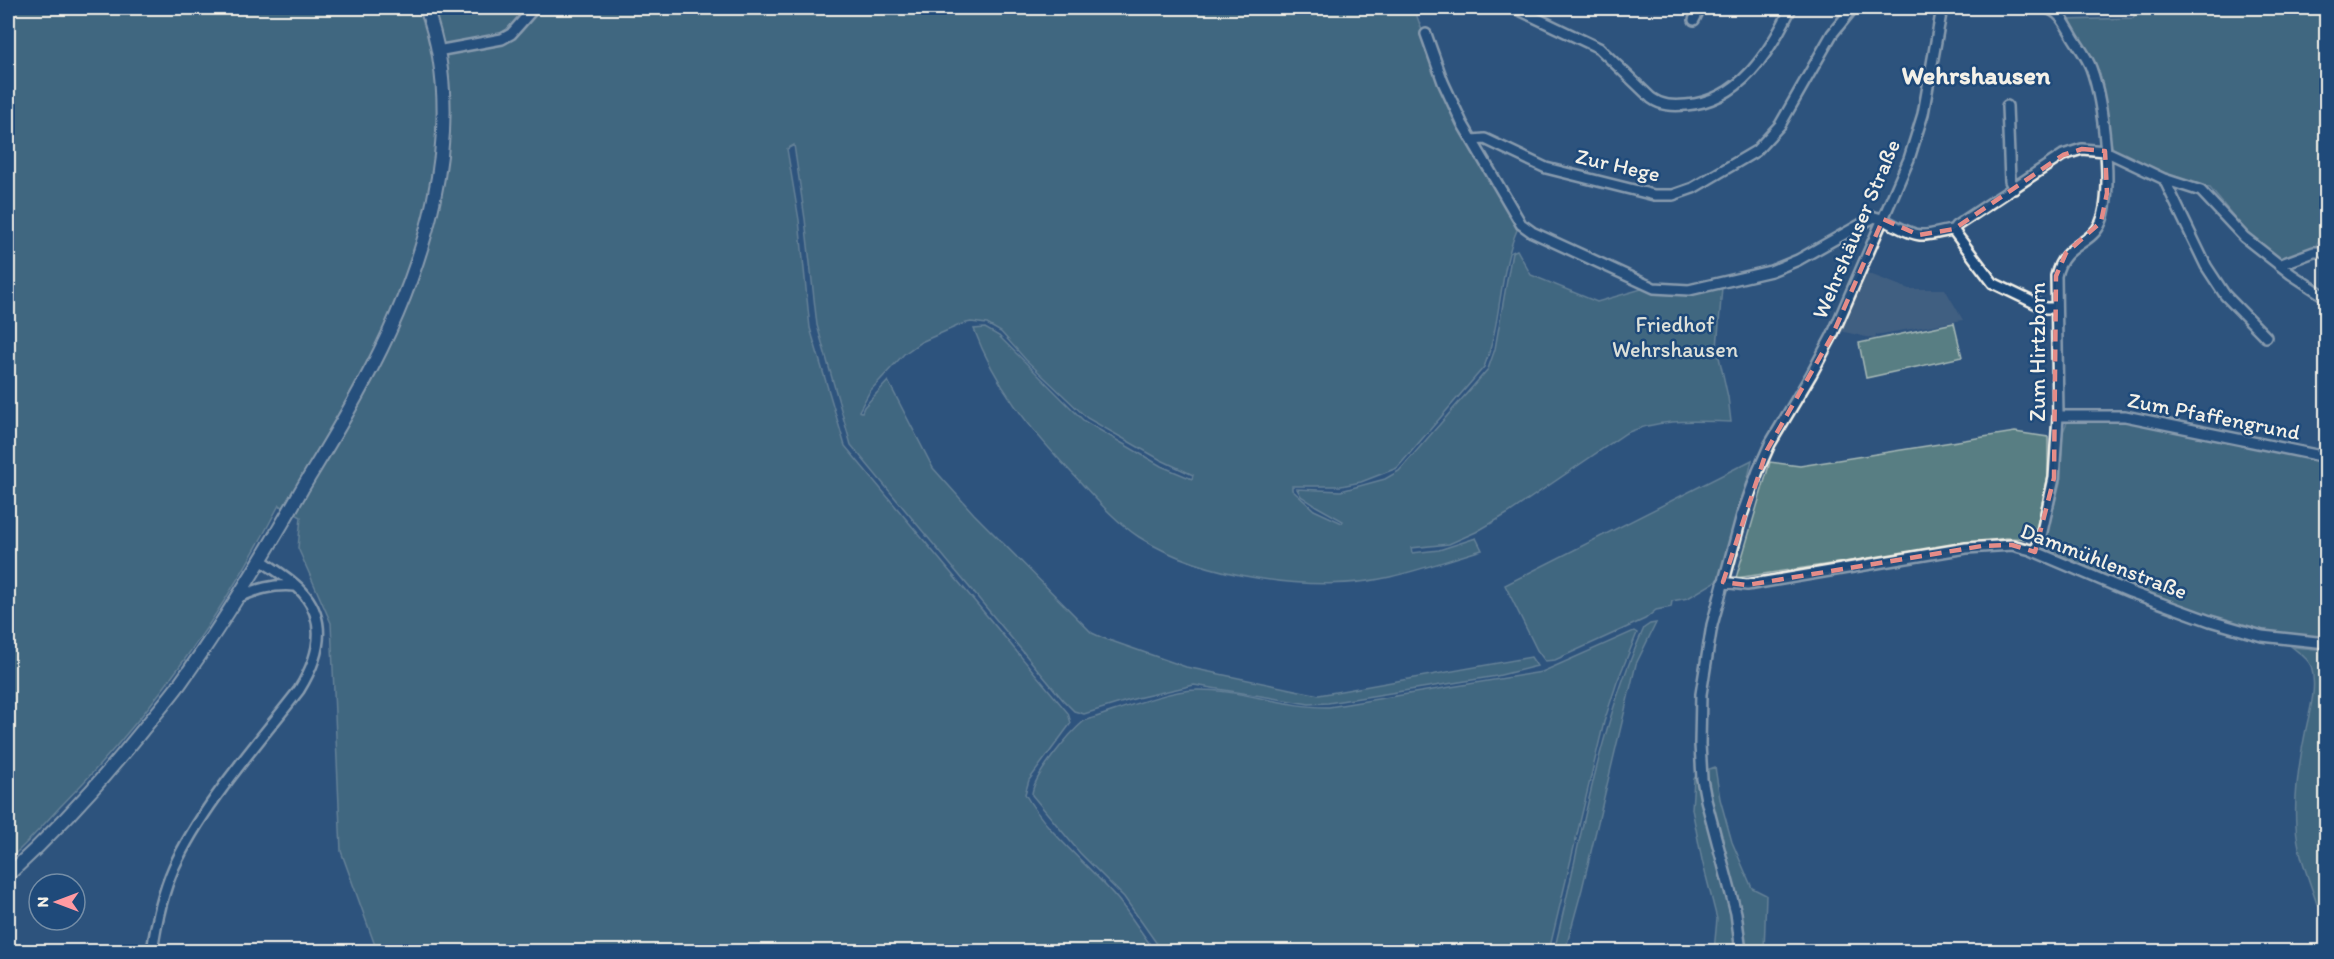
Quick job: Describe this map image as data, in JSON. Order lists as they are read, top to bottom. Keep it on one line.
{"streets":{"street":["Zur Hege","Wehrshäuser Straße","Zum Hirtzborn","Zum Pfaffengrund","Dammühlenstraße"]},"crossings":[["Wehrshäuser Straße","Dammühlenstraße"],["Zum Hirtzborn","Zum Pfaffengrund"],["Zum Hirtzborn","Dammühlenstraße"]],"districts":["Wehrshausen"],"parks":["Friedhof Wehrshausen"],"north":"left"}
